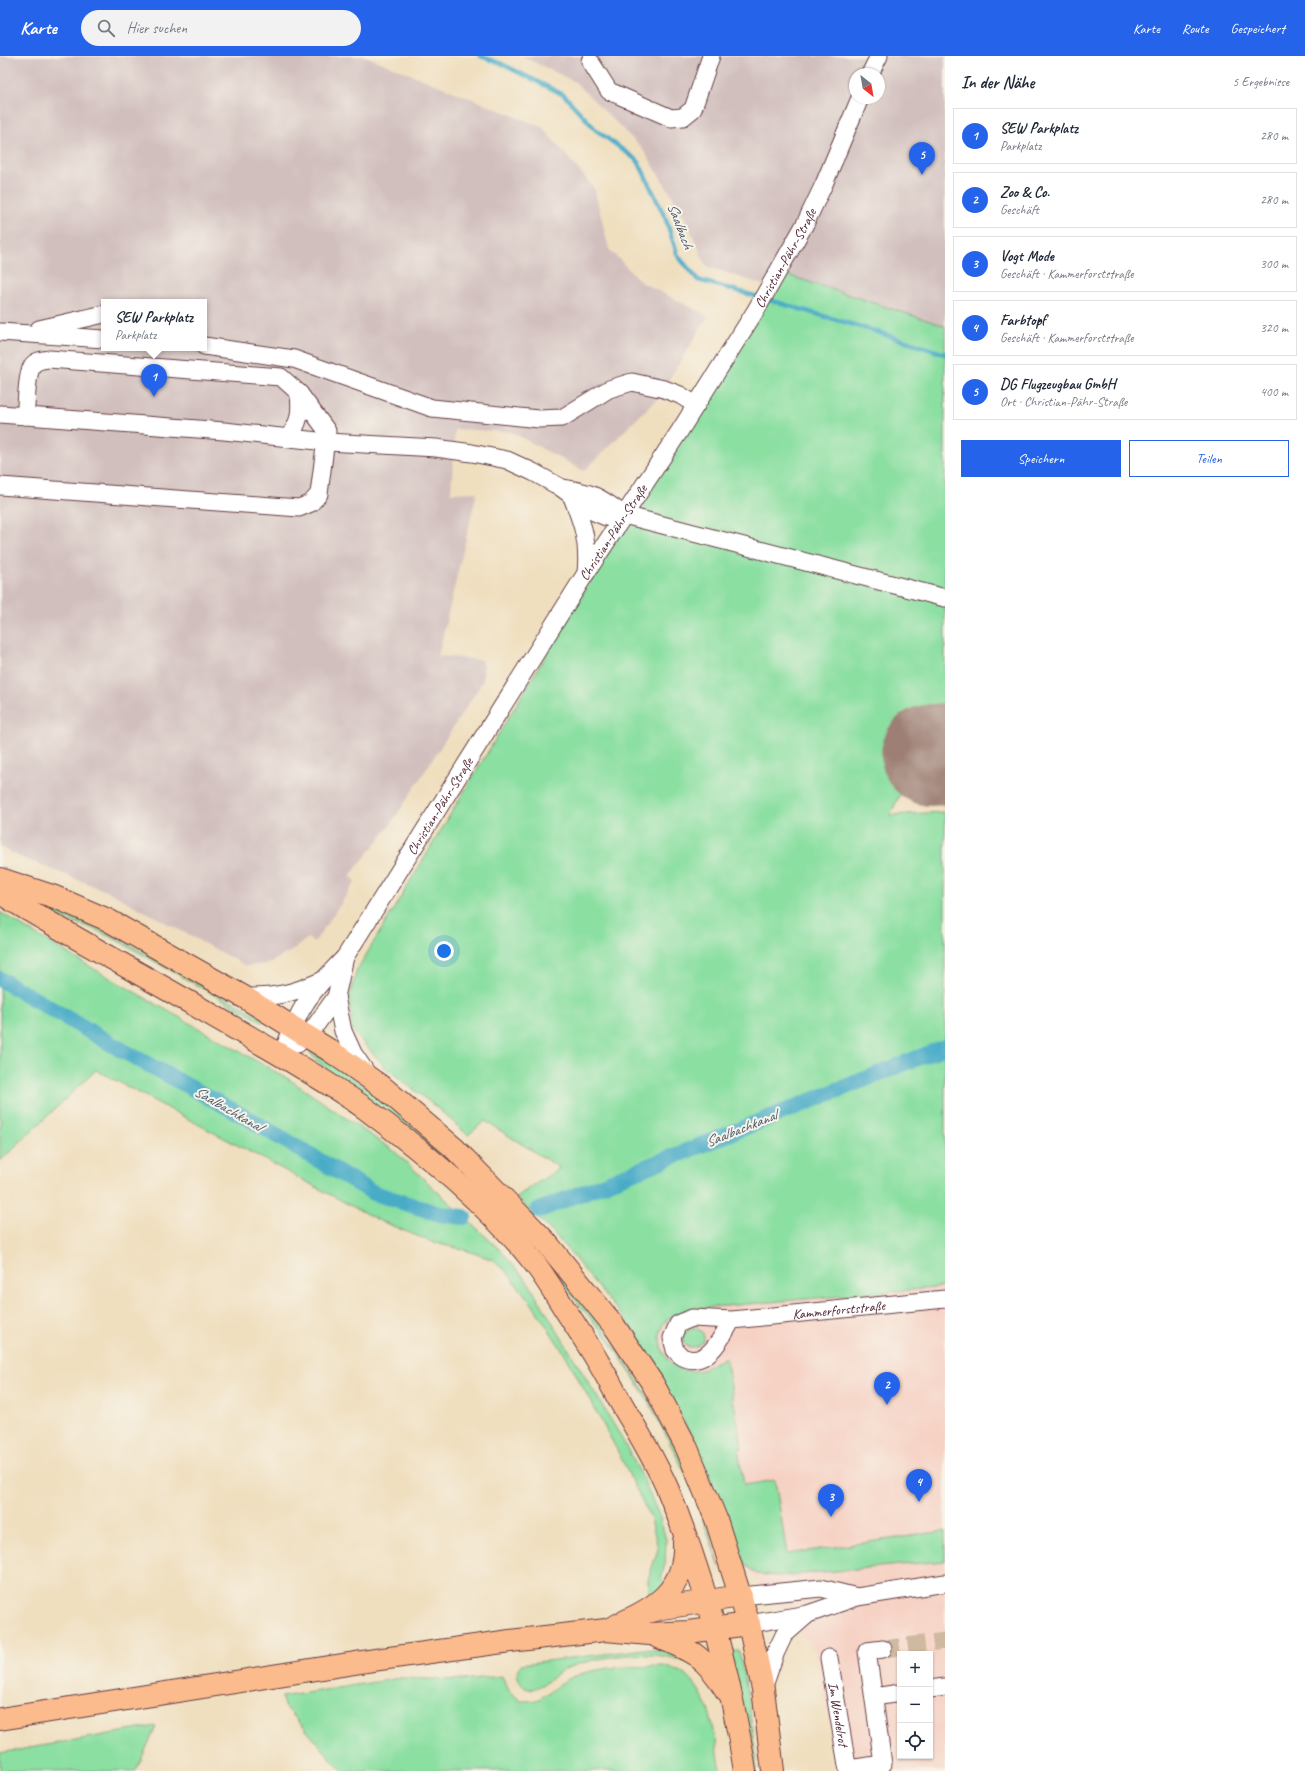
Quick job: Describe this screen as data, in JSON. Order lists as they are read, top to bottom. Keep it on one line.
{"streets":{"street":["Christian-Pähr-Straße","Kammerforststraße","Im Wendelrot"]},"water":["Saalbach","Saalbachkanal"],"north":"bottom right","page":{"header":"Karte","search":"Hier suchen","nav":["Karte","Route","Gespeichert"],"heading":["In der Nähe","5 Ergebnisse"],"list":[{"mark":"1","name":"SEW Parkplatz","note":"Parkplatz","value":"280 m"},{"mark":"2","name":"Zoo & Co.","note":"Geschäft","value":"280 m"},{"mark":"3","name":"Vogt Mode","note":"Geschäft · Kammerforststraße","value":"300 m"},{"mark":"4","name":"Farbtopf","note":"Geschäft · Kammerforststraße","value":"320 m"},{"mark":"5","name":"DG Flugzeugbau GmbH","note":"Ort · Christian-Pähr-Straße","value":"400 m"}],"pins":["5","1","2","4","3"],"popup":["SEW Parkplatz","Parkplatz"],"buttons":["Speichern","Teilen"],"map_buttons":["+","−"]}}
